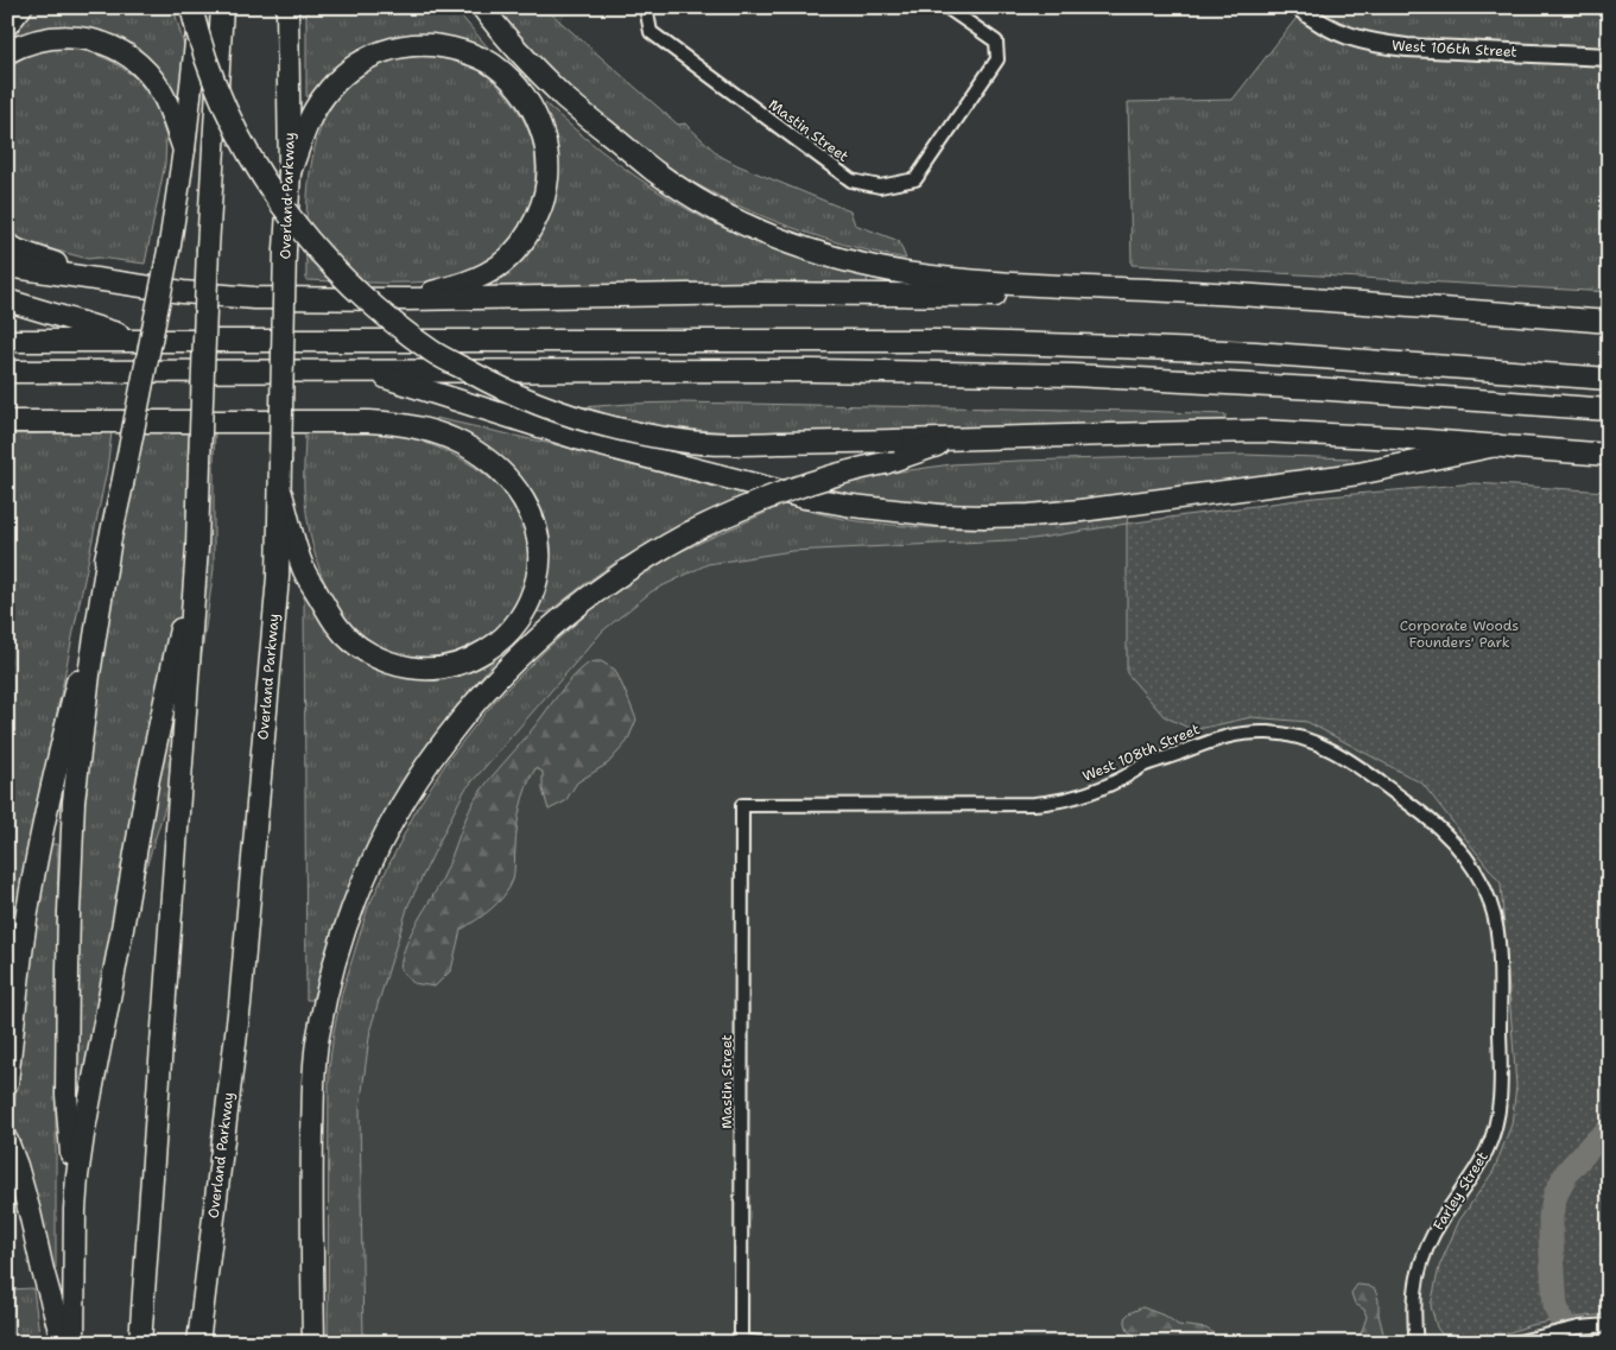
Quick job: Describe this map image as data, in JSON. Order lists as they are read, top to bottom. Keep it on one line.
{"streets":{"highway":["Overland Parkway"],"street":["West 106th Street","Mastin Street","West 108th Street","Farley Street"]},"crossings":[["Mastin Street","West 108th Street"],["West 108th Street","Farley Street"]],"parks":["Corporate Woods Founders' Park"]}
